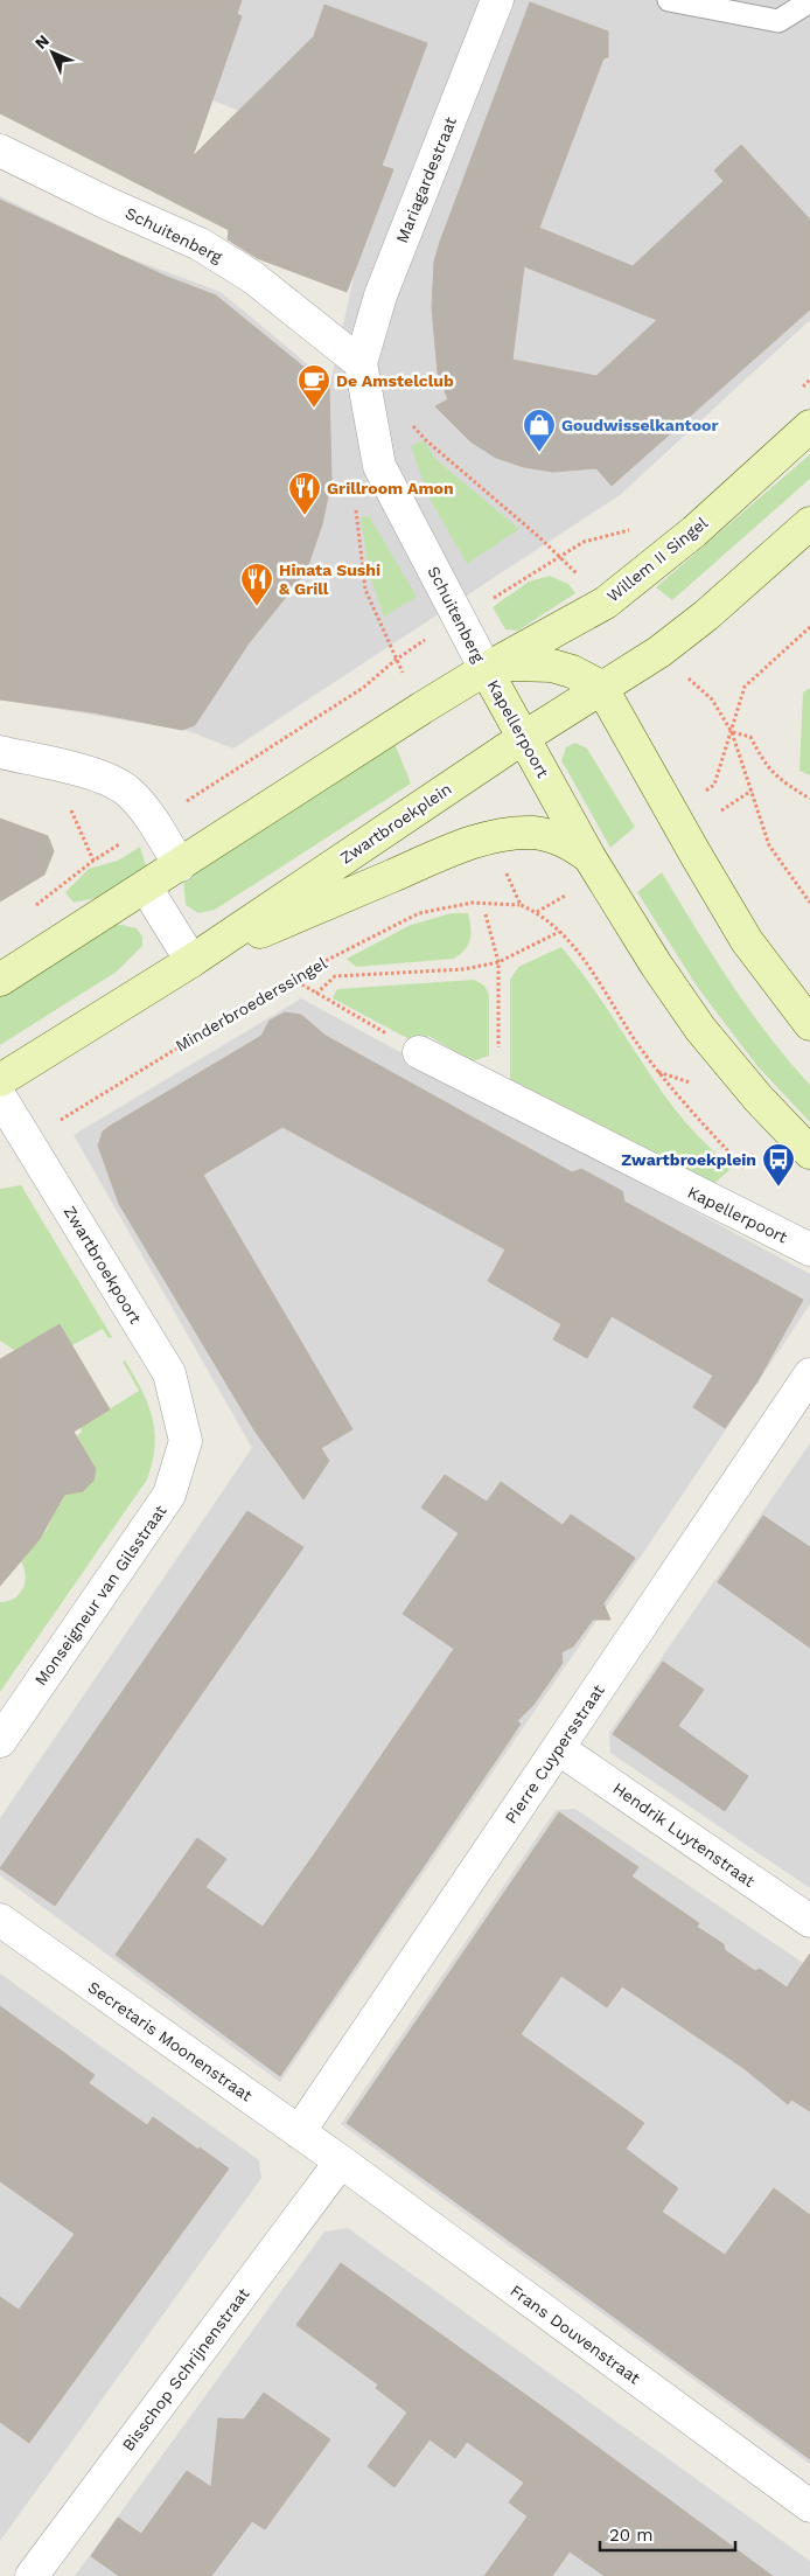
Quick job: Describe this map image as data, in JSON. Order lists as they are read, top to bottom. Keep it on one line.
{"streets":{"main road":["Willem II Singel","Kapellerpoort","Zwartbroekplein"],"street":["Mariagardestraat","Schuitenberg","Zwartbroekpoort","Monseigneur van Gilsstraat","Pierre Cuypersstraat","Hendrik Luytenstraat","Secretaris Moonenstraat","Frans Douvenstraat","Bisschop Schrijnenstraat"],"path":["Minderbroederssingel"]},"crossings":[["Mariagardestraat","Schuitenberg"],["Schuitenberg","Willem II Singel"],["Schuitenberg","Kapellerpoort"],["Willem II Singel","Kapellerpoort"],["Kapellerpoort","Zwartbroekplein"],["Minderbroederssingel","Zwartbroekpoort"],["Zwartbroekpoort","Monseigneur van Gilsstraat"],["Pierre Cuypersstraat","Hendrik Luytenstraat"],["Pierre Cuypersstraat","Secretaris Moonenstraat"],["Secretaris Moonenstraat","Frans Douvenstraat"],["Secretaris Moonenstraat","Bisschop Schrijnenstraat"],["Frans Douvenstraat","Bisschop Schrijnenstraat"]],"places":{"cafe":["De Amstelclub"],"shop":["Goudwisselkantoor"],"restaurant":["Grillroom Amon","Hinata Sushi & Grill"],"bus stop":["Zwartbroekplein"]},"scale_bar":"20 m","north":"top left"}
